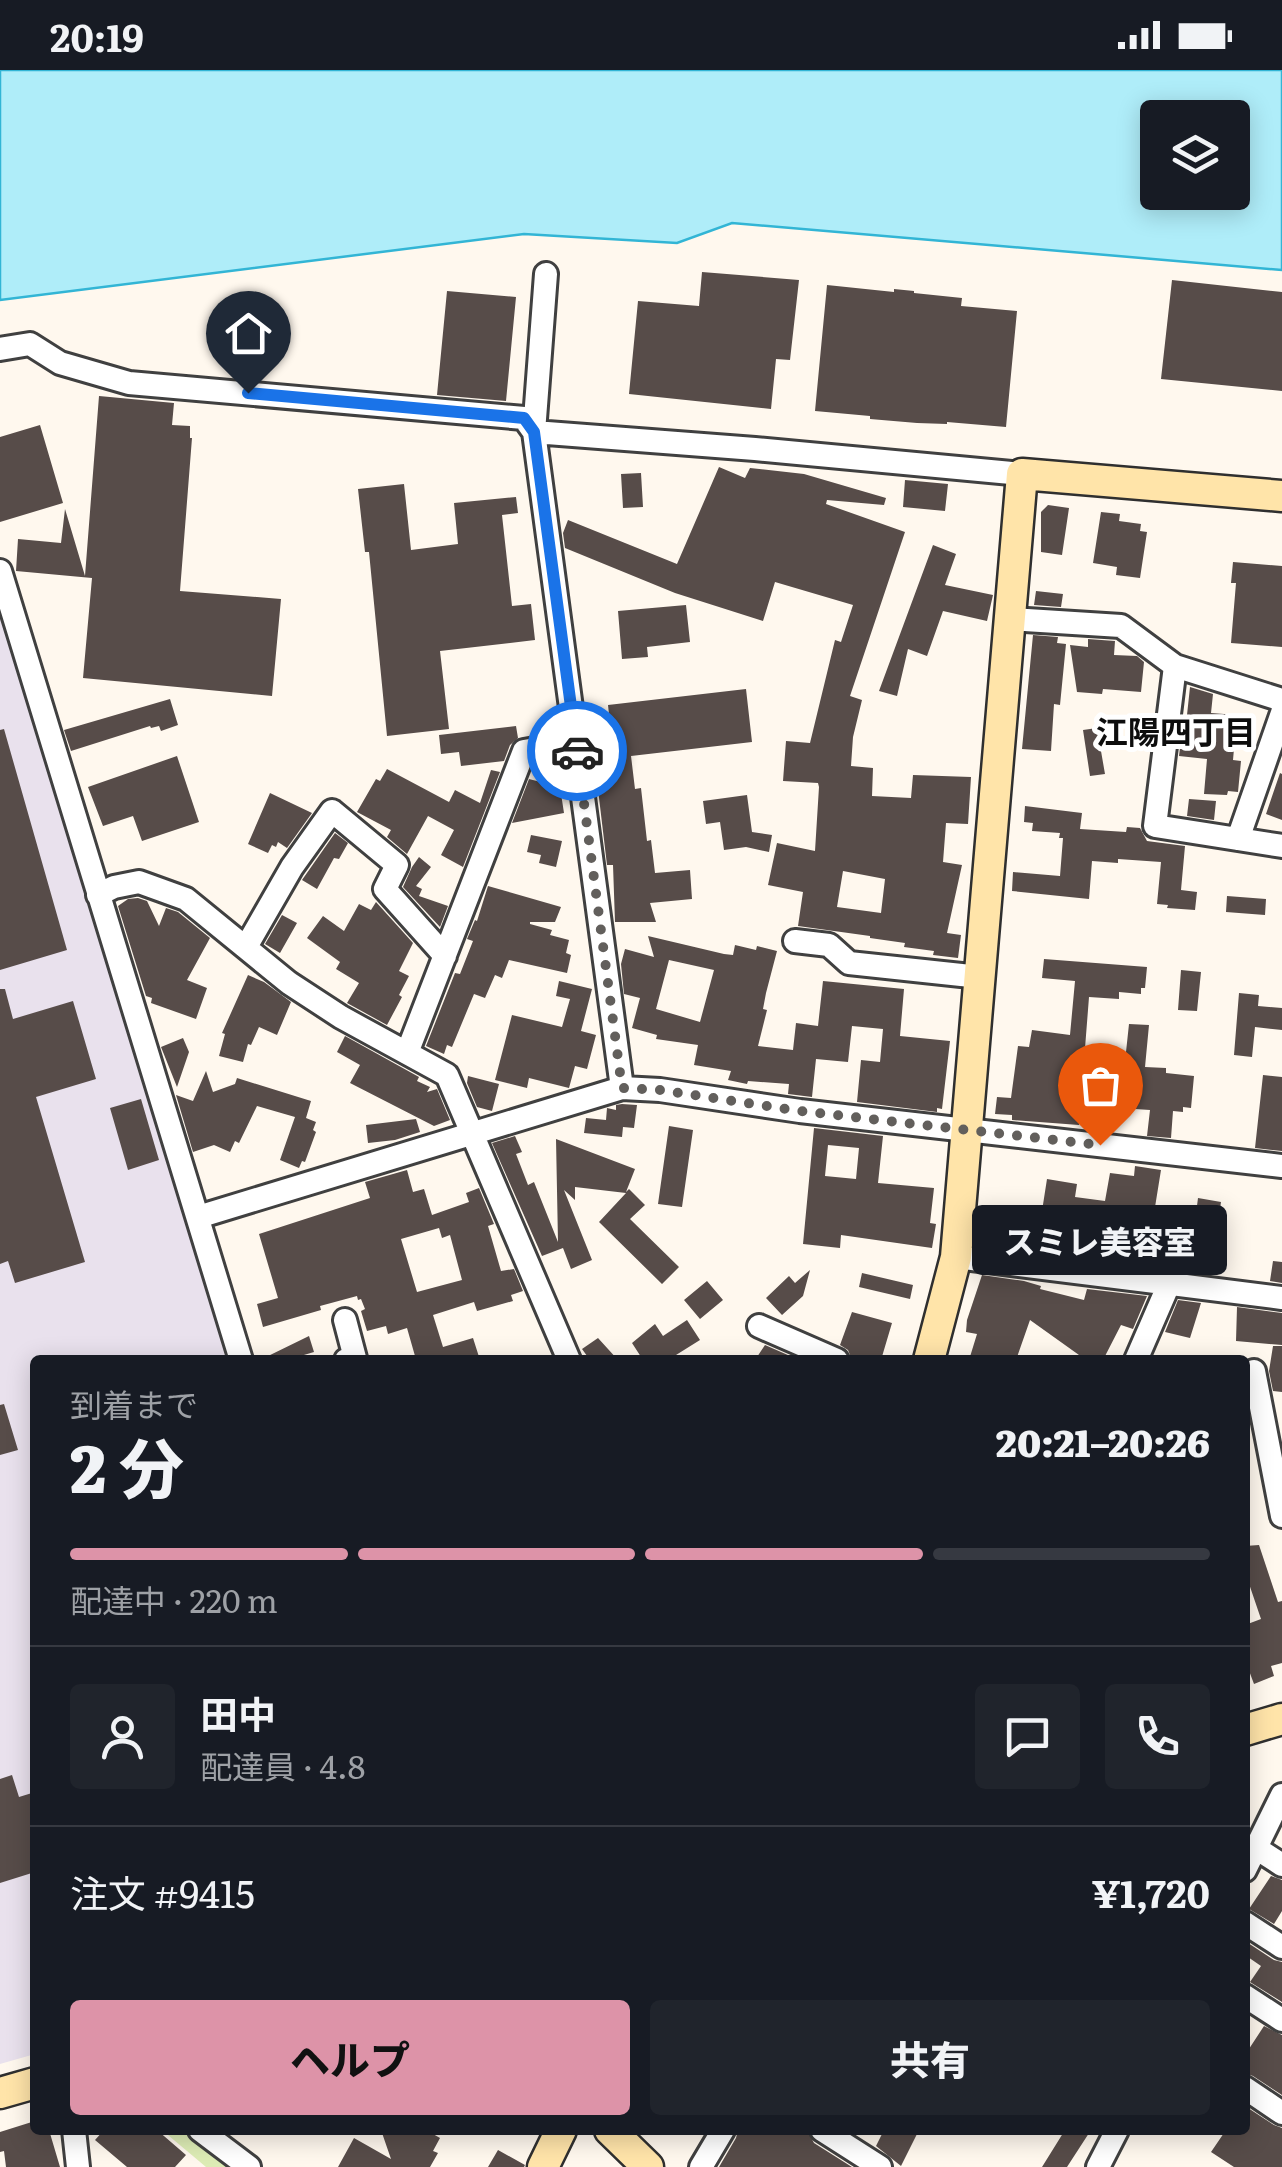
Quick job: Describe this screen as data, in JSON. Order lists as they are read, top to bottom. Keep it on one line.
{"districts":["江陽四丁目"],"places":["スミレ美容室"],"page":{"status":"20:19","bubble":"スミレ美容室","heading":["2 分","到着まで","20:21–20:26"],"panel":["田中","配達員 · 4.8","注文 #9415","¥1,720"],"bar":"配達中 · 220 m","buttons":["ヘルプ","共有"]}}
